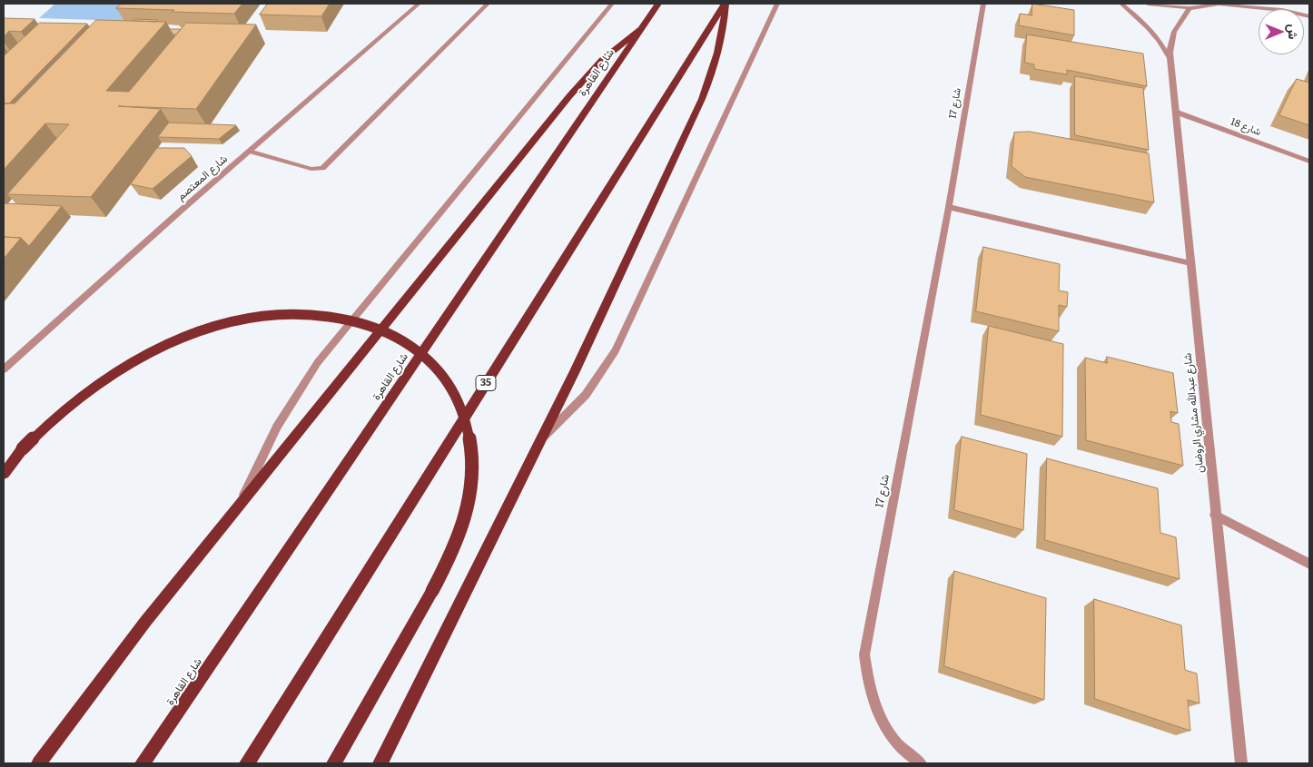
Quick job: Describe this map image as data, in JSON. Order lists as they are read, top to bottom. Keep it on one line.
{"streets":{"main road":["شارع القاهرة","35"],"street":["شارع 17","شارع 18","شارع المعتصم","شارع عبدالله مشاري الروضان"]},"crossings":[["شارع 18","شارع عبدالله مشاري الروضان"]],"north":"right"}
